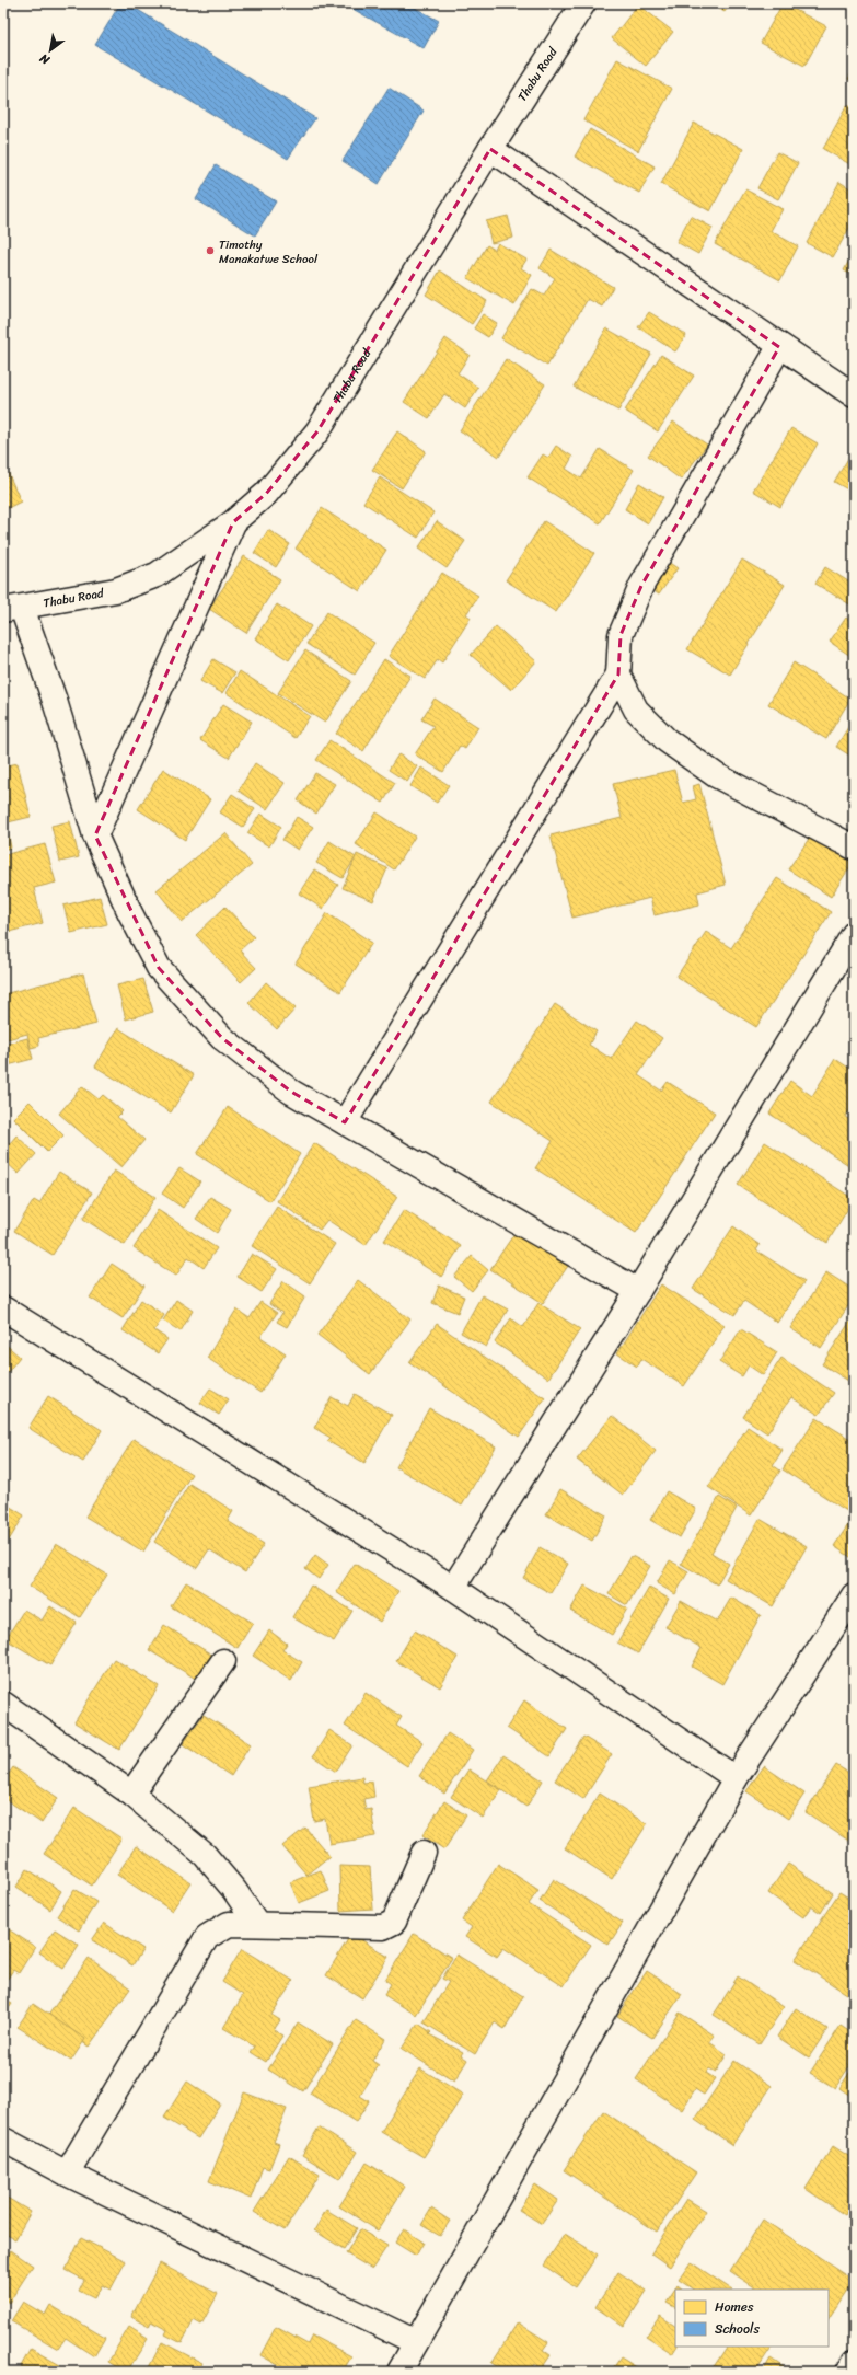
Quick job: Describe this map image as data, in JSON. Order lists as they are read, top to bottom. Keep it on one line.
{"streets":{"street":["Thabu Road"]},"places":["Timothy Manakatwe School"],"legend":["Homes","Schools"],"north":"bottom left"}
